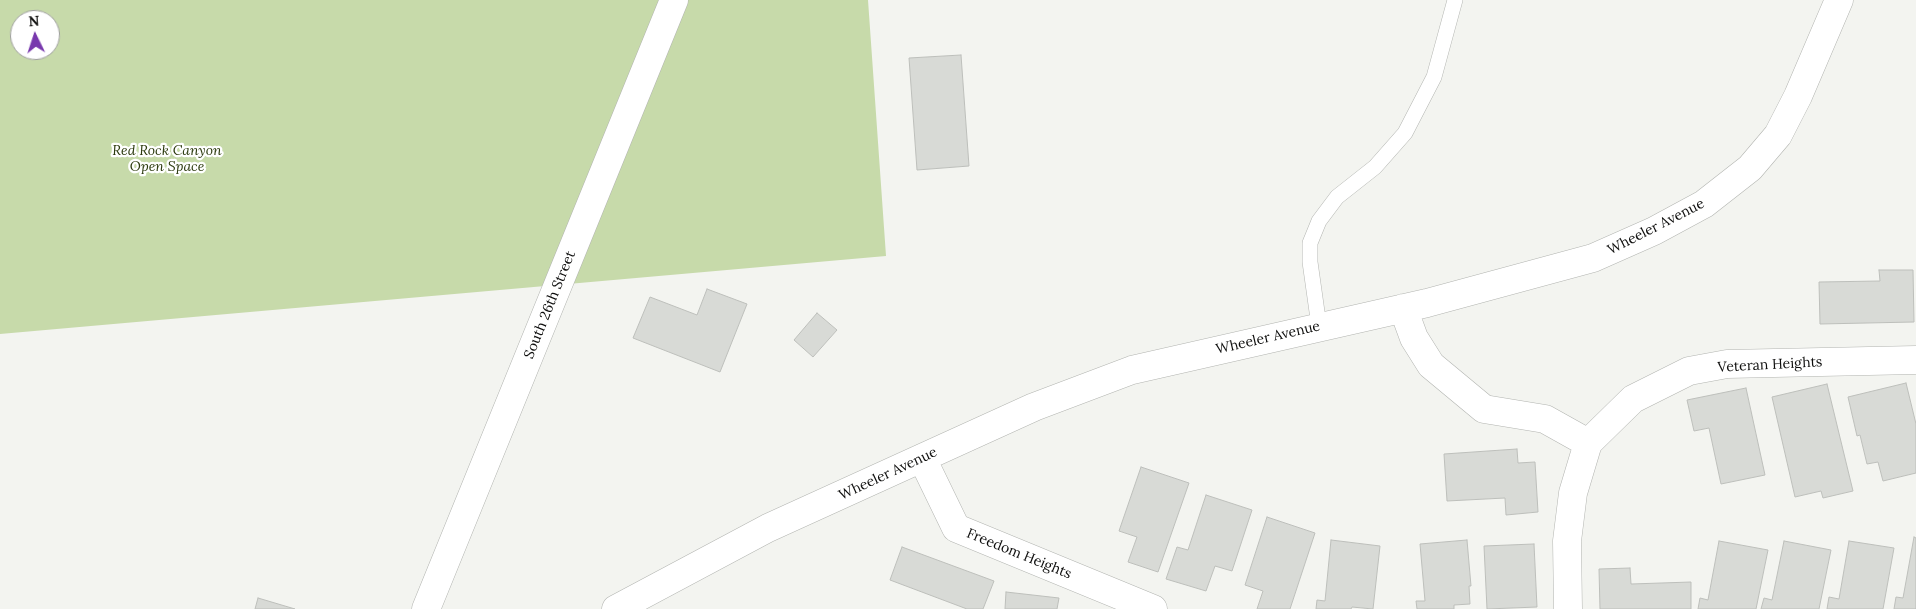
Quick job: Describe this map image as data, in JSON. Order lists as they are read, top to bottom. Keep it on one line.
{"streets":{"street":["Wheeler Avenue","South 26th Street","Veteran Heights","Freedom Heights"]},"crossings":[["Wheeler Avenue","Freedom Heights"]],"parks":["Red Rock Canyon Open Space"],"north":"top"}
